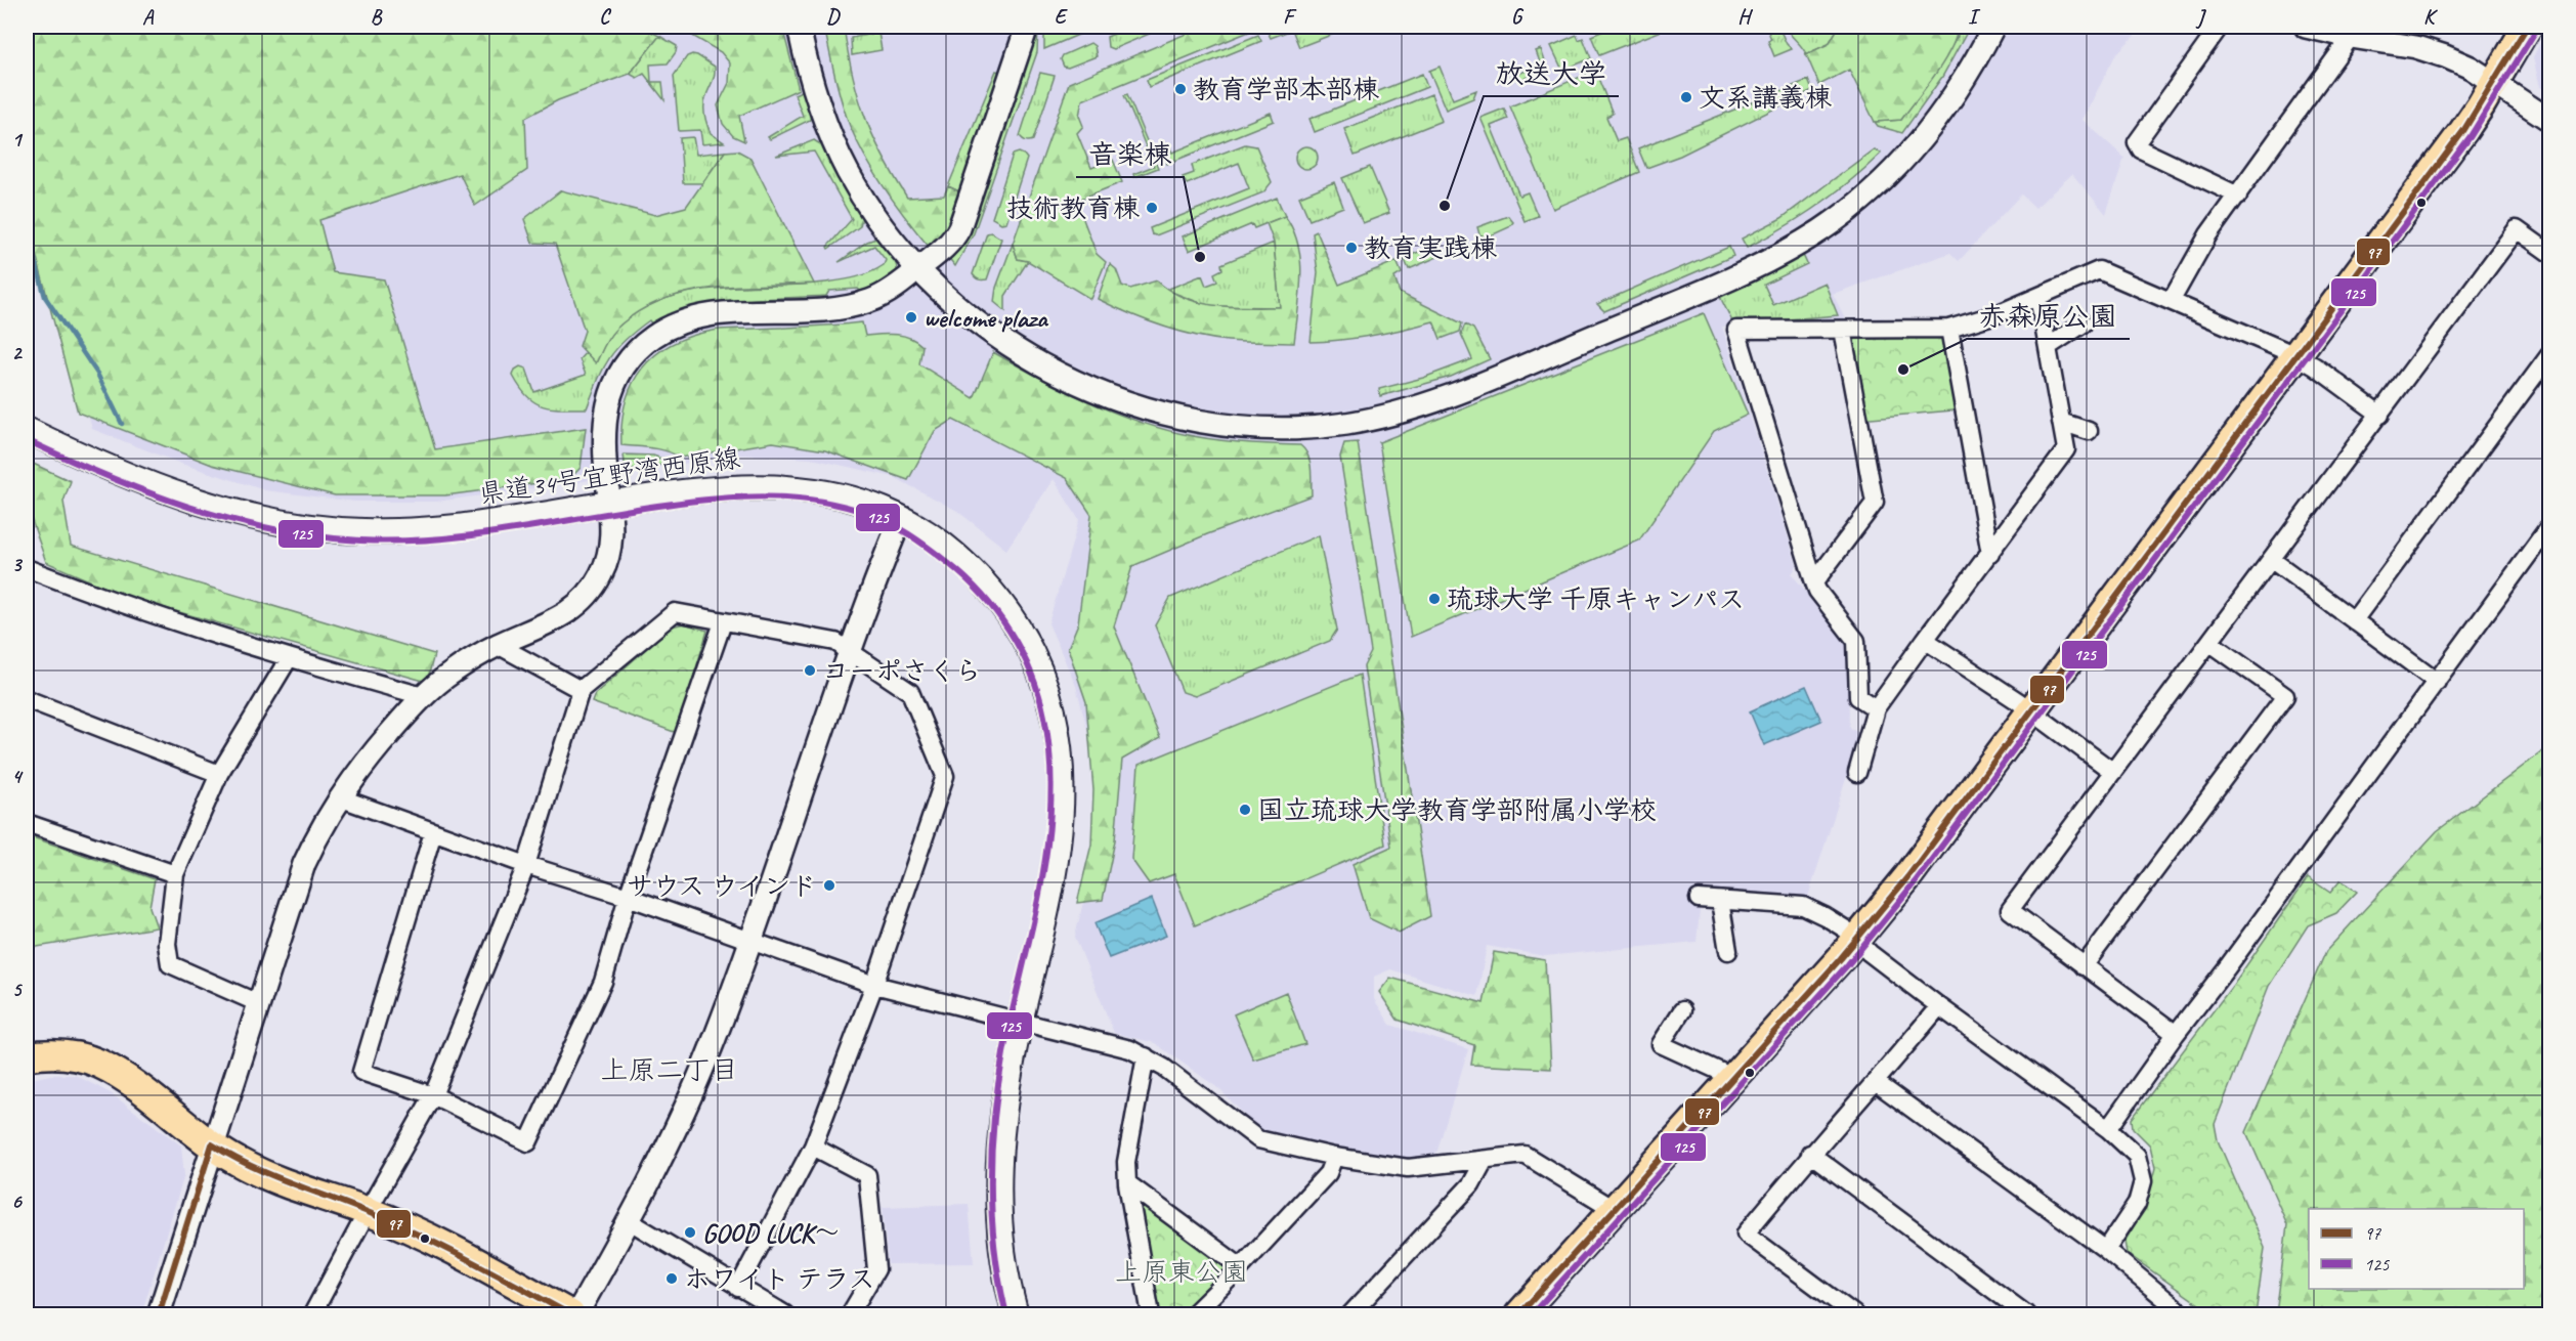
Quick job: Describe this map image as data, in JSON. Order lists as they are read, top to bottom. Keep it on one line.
{"streets":{"main road":["県道34号宜野湾西原線"]},"districts":["上原二丁目"],"parks":["上原東公園"],"places":["教育学部本部棟","文系講義棟","放送大学","技術教育棟","教育実践棟","音楽棟","welcome plaza","赤森原公園","琉球大学 千原キャンパス","コーポさくら","国立琉球大学教育学部附属小学校","サウス ウインド","GOOD LUCK～","ホワイト テラス"],"lines":["transit line 97","transit line 125"],"legend":["97","125"],"grid":{"columns":["A","B","C","D","E","F","G","H","I","J","K"],"rows":["1","2","3","4","5","6"]}}
